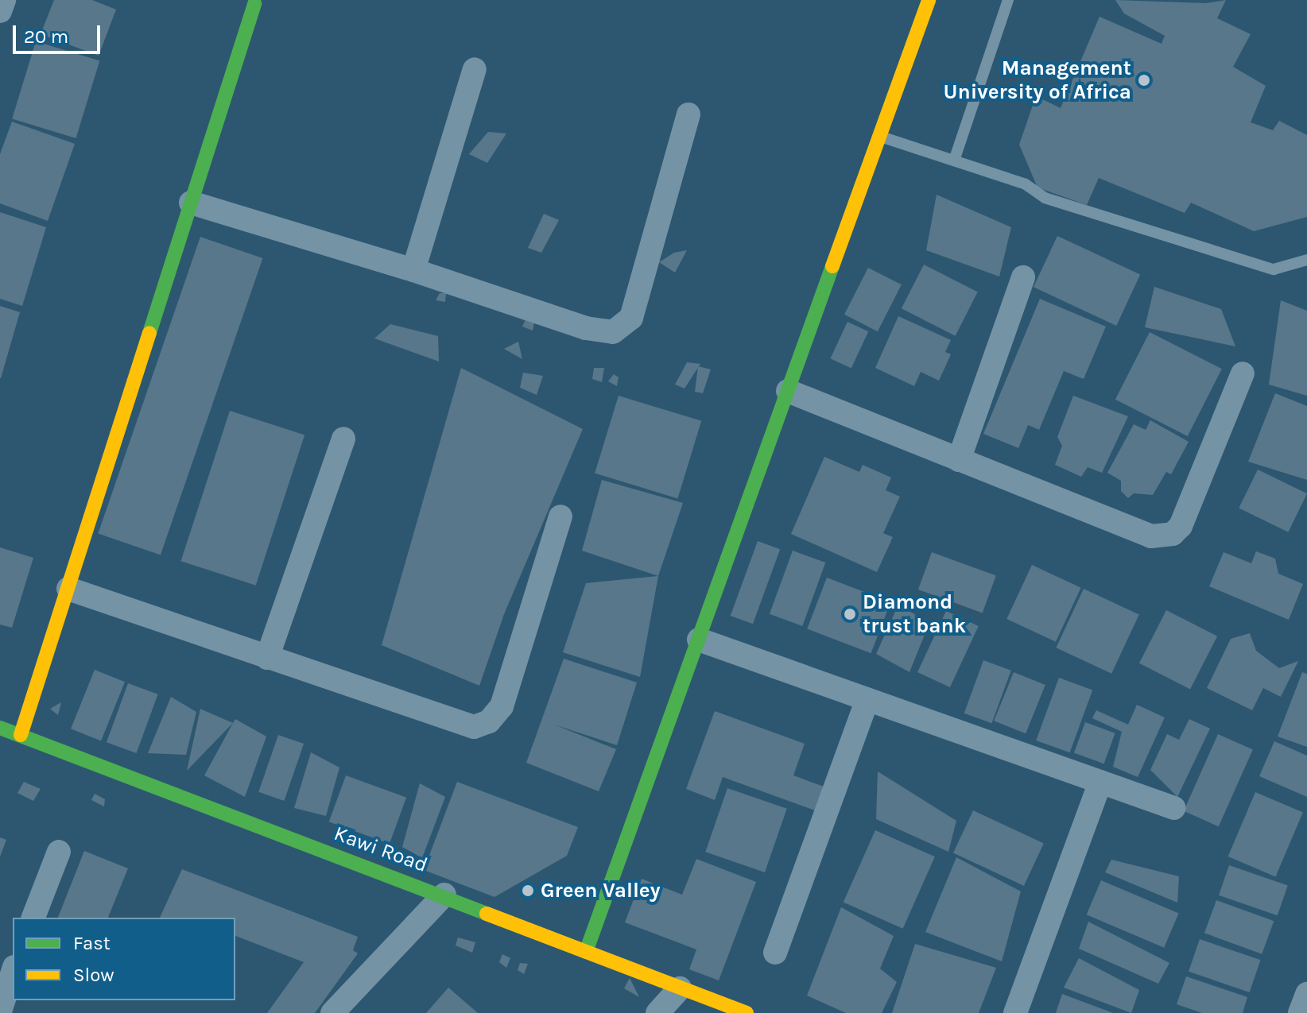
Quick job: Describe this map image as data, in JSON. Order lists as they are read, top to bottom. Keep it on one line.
{"streets":{"street":["Kawi Road"]},"places":["Management University of Africa","Diamond trust bank","Green Valley"],"legend":["Fast","Slow"],"scale_bar":"20 m"}
